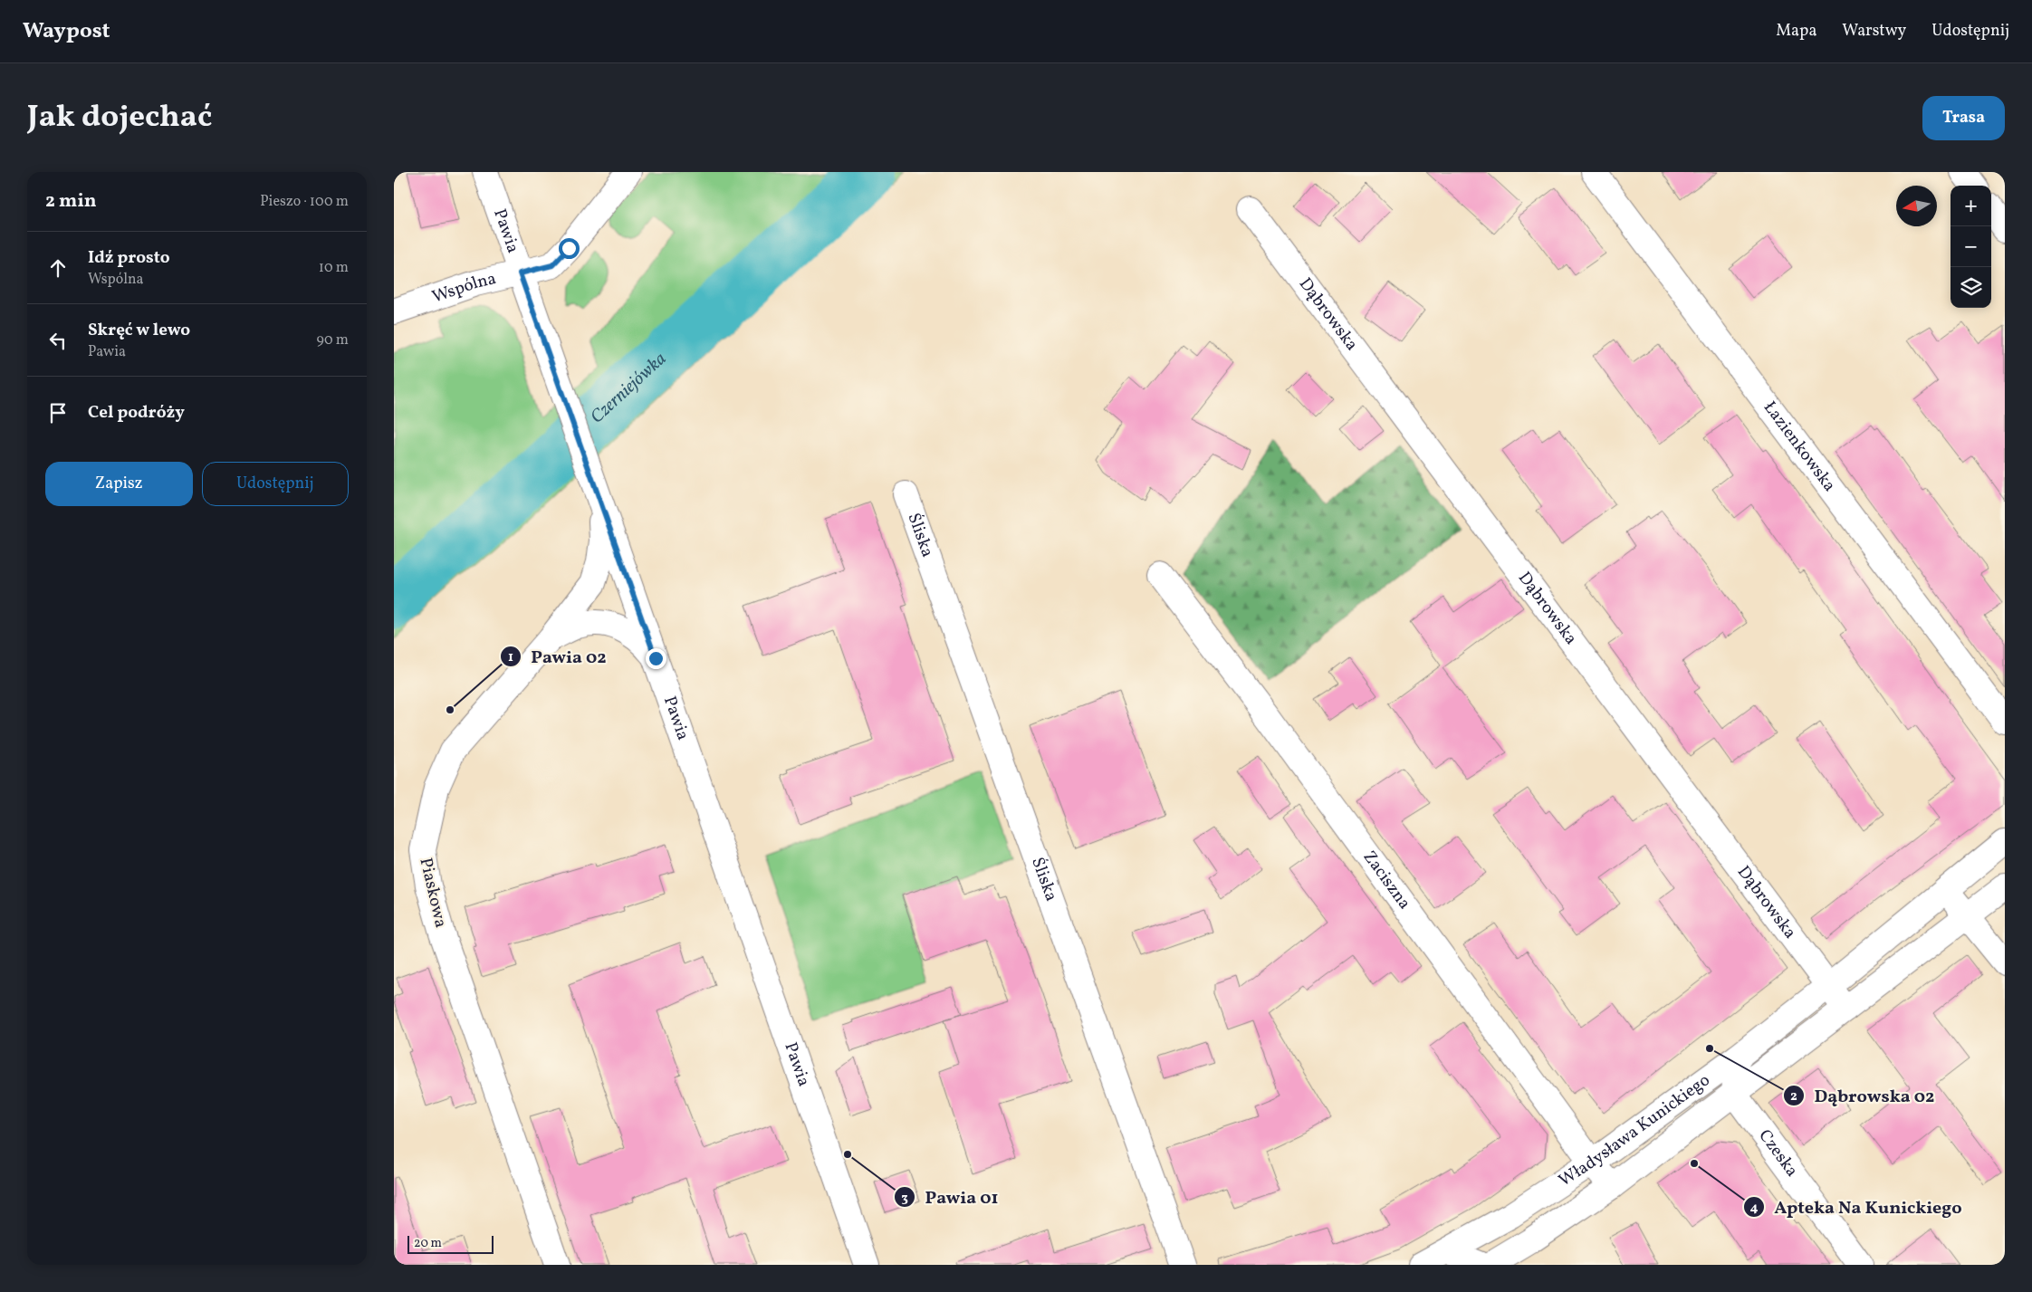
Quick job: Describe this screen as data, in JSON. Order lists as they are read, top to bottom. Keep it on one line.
{"streets":{"street":["Pawia","Wspólna","Dąbrowska","Łazienkowska","Śliska","Zaciszna","Piaskowa","Władysława Kunickiego","Czeska"]},"crossings":[["Pawia","Wspólna"],["Pawia","Piaskowa"],["Dąbrowska","Władysława Kunickiego"],["Zaciszna","Władysława Kunickiego"],["Władysława Kunickiego","Czeska"]],"water":["Czerniejówka"],"places":["Pawia 02","Dąbrowska 02","Pawia 01","Apteka Na Kunickiego"],"scale_bar":"20 m","north":"left","page":{"header":"Waypost","nav":["Mapa","Warstwy","Udostępnij"],"title":"Jak dojechać","buttons":["Trasa",["Zapisz","Udostępnij"]],"heading":["2 min","Pieszo · 100 m"],"map_buttons":["+","−"],"list":[["Idź prosto","Wspólna","10 m"],["Skręć w lewo","Pawia","90 m"],"Cel podróży"],"scale":"20 m"}}
